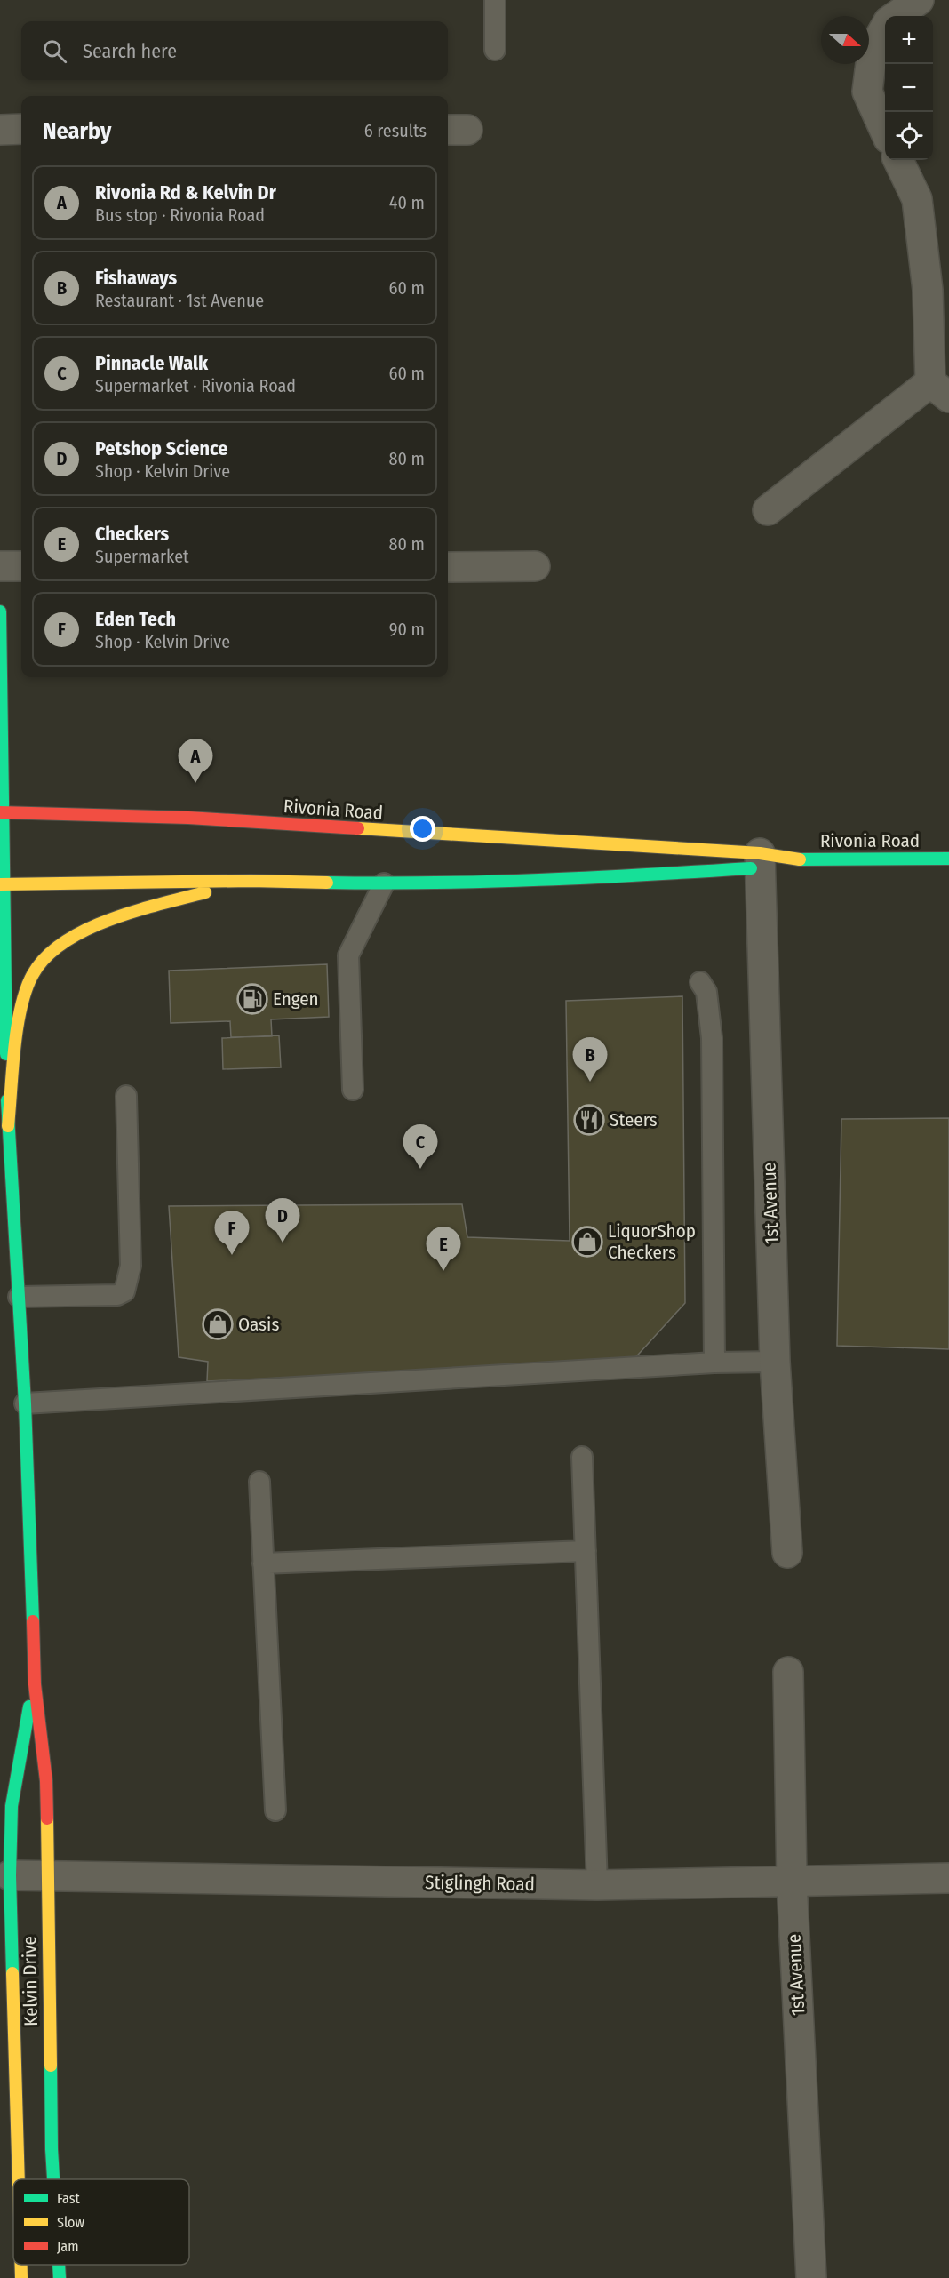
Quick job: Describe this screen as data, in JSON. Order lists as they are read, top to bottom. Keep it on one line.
{"streets":{"main road":["Rivonia Road","Kelvin Drive"],"street":["1st Avenue","Stiglingh Road"]},"crossings":[["Rivonia Road","1st Avenue"],["Rivonia Road","Kelvin Drive"],["1st Avenue","Stiglingh Road"],["Stiglingh Road","Kelvin Drive"]],"places":{"fuel station":["Engen"],"restaurant":["Steers"],"shop":["LiquorShop Checkers","Oasis"]},"legend":["Fast","Slow","Jam"],"north":"right","page":{"map_buttons":["+","−"],"search":"Search here","heading":["Nearby","6 results"],"list":[{"mark":"A","name":"Rivonia Rd & Kelvin Dr","note":"Bus stop · Rivonia Road","value":"40 m"},{"mark":"B","name":"Fishaways","note":"Restaurant · 1st Avenue","value":"60 m"},{"mark":"C","name":"Pinnacle Walk","note":"Supermarket · Rivonia Road","value":"60 m"},{"mark":"D","name":"Petshop Science","note":"Shop · Kelvin Drive","value":"80 m"},{"mark":"E","name":"Checkers","note":"Supermarket","value":"80 m"},{"mark":"F","name":"Eden Tech","note":"Shop · Kelvin Drive","value":"90 m"}],"pins":["A","B","C","D","F","E"]}}
